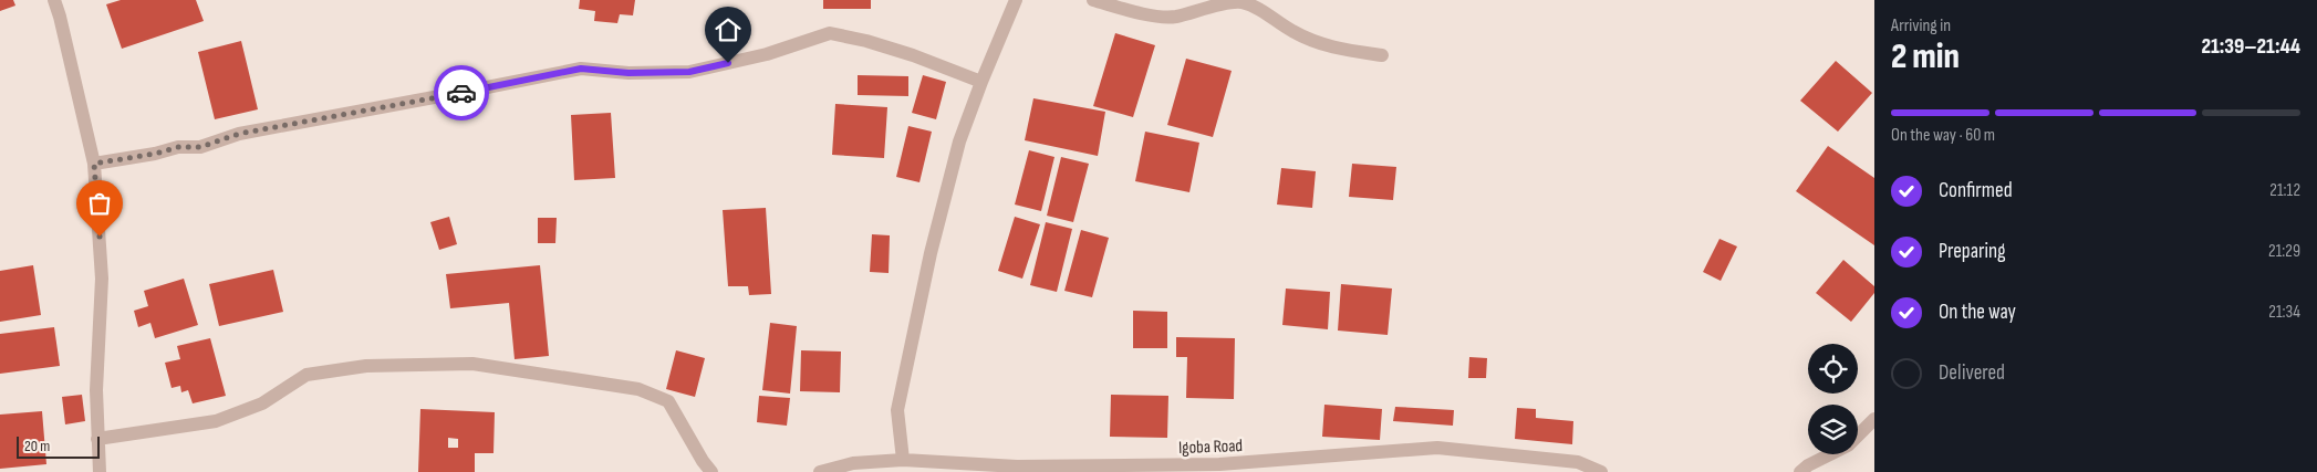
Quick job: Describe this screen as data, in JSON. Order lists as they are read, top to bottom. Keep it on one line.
{"streets":{"street":["Igoba Road"]},"scale_bar":"20 m","page":{"heading":["2 min","Arriving in","21:39–21:44"],"bar":"On the way · 60 m","list":[["Confirmed","21:12"],["Preparing","21:29"],["On the way","21:34"],"Delivered"],"scale":"20 m"}}
